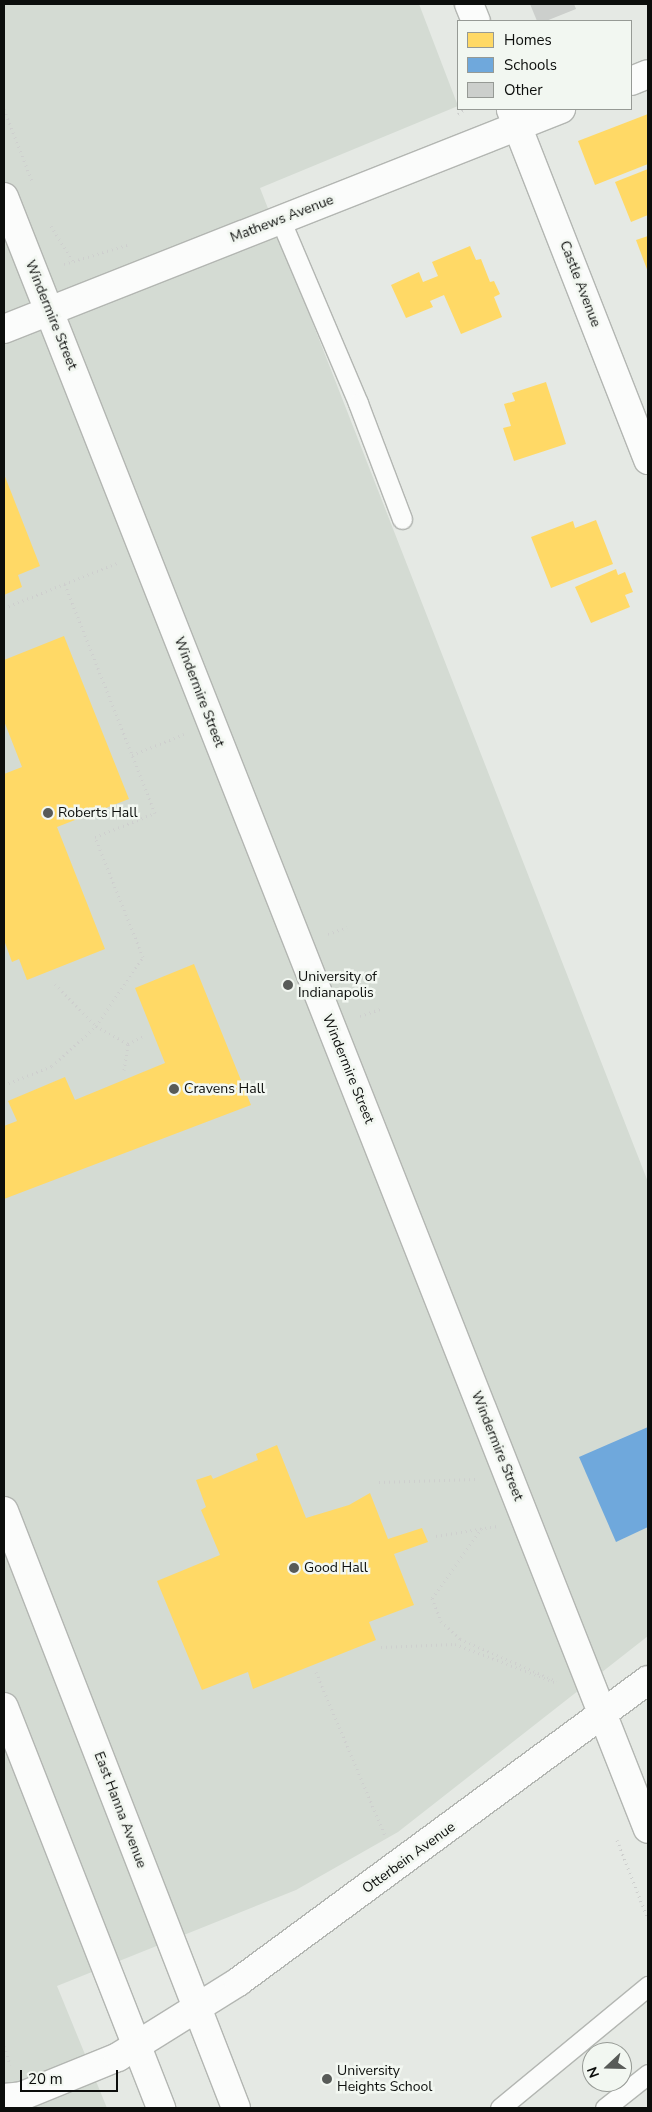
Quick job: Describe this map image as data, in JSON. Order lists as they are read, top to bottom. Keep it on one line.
{"streets":{"street":["Mathews Avenue","Castle Avenue","Windermire Street","East Hanna Avenue","Otterbein Avenue"]},"crossings":[["Mathews Avenue","Castle Avenue"],["Mathews Avenue","Windermire Street"],["Windermire Street","Otterbein Avenue"],["East Hanna Avenue","Otterbein Avenue"]],"places":["Roberts Hall","University of Indianapolis","Cravens Hall","Good Hall","University Heights School"],"legend":["Homes","Schools","Other"],"scale_bar":"20 m","north":"left"}
